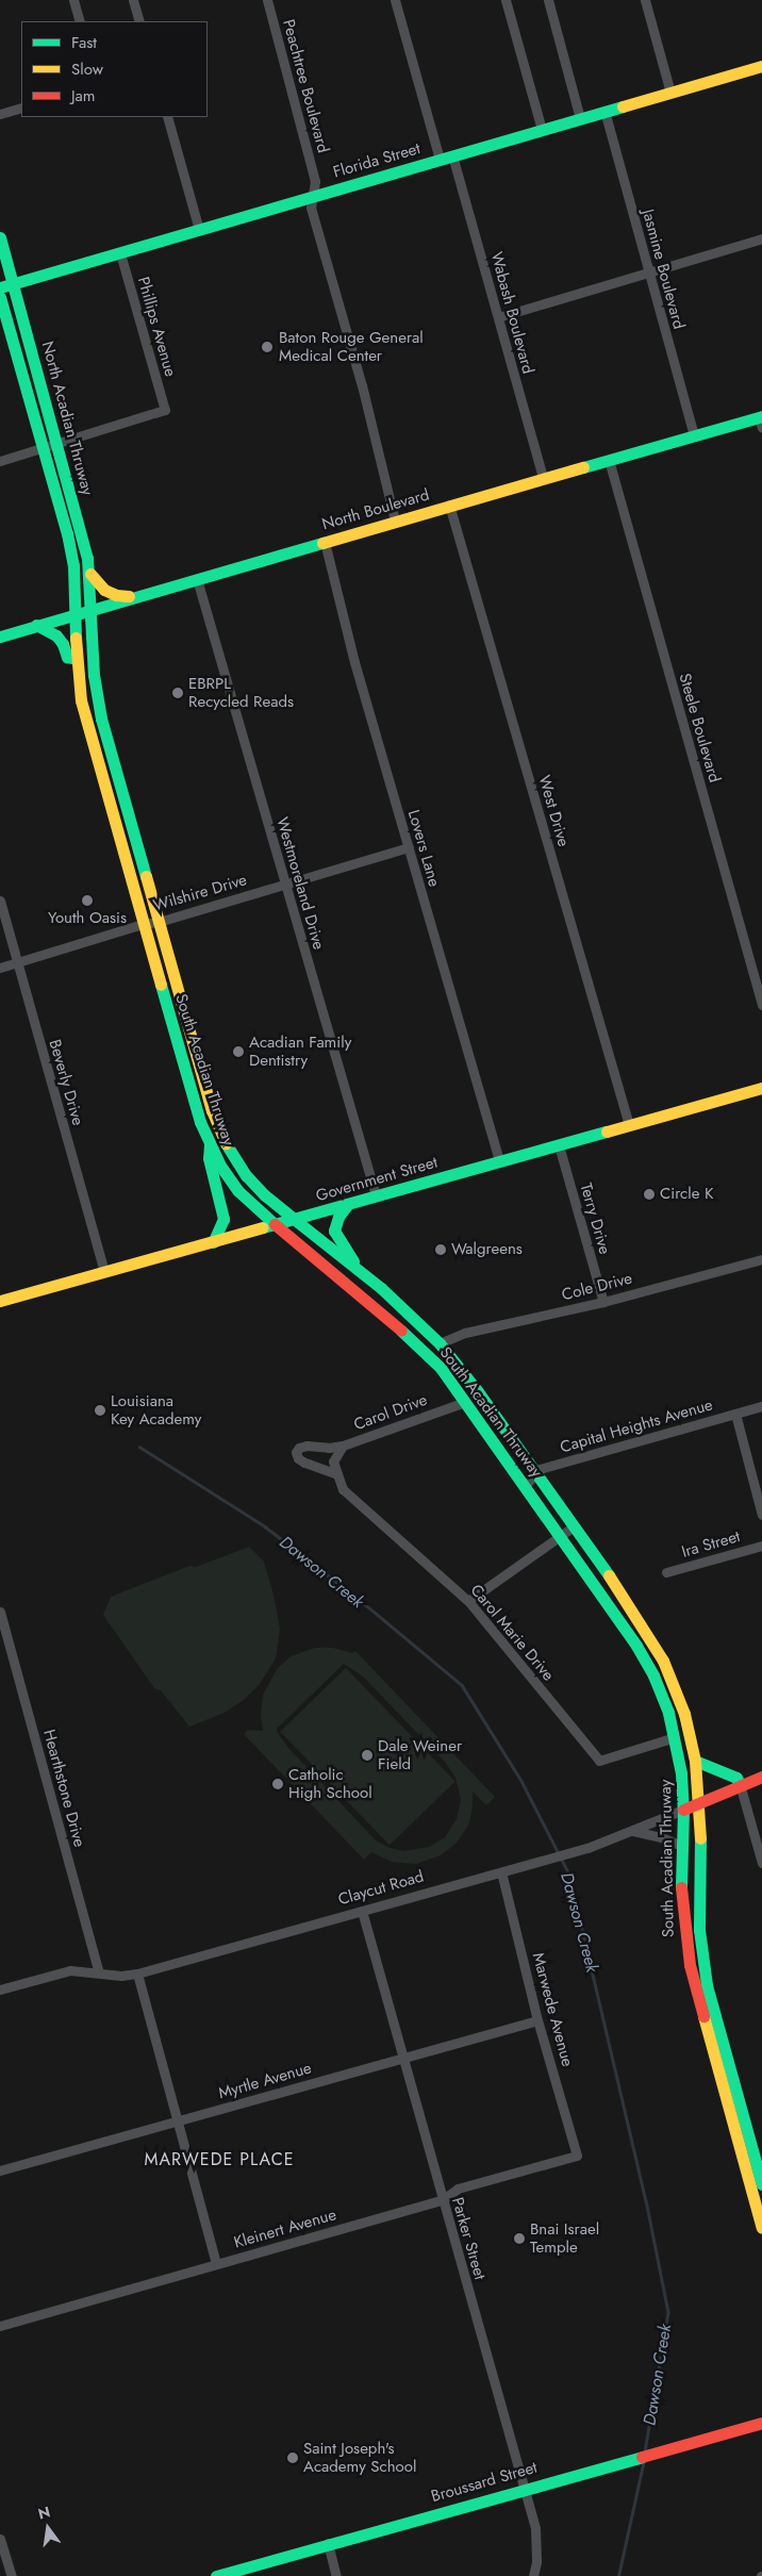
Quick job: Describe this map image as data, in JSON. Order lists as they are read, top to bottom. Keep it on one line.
{"streets":{"main road":["Florida Street","North Acadian Thruway","North Boulevard","South Acadian Thruway","Government Street","Claycut Road","Broussard Street"],"street":["Peachtree Boulevard","Jasmine Boulevard","Wabash Boulevard","Phillips Avenue","Steele Boulevard","West Drive","Lovers Lane","Westmoreland Drive","Wilshire Drive","Beverly Drive","Terry Drive","Cole Drive","Carol Drive","Capital Heights Avenue","Ira Street","Carol Marie Drive","Hearthstone Drive","Marwede Avenue","Myrtle Avenue","Kleinert Avenue","Parker Street"]},"crossings":[["Peachtree Boulevard","Florida Street"],["Peachtree Boulevard","North Boulevard"],["Florida Street","Jasmine Boulevard"],["Florida Street","Wabash Boulevard"],["Florida Street","Phillips Avenue"],["Florida Street","North Acadian Thruway"],["Jasmine Boulevard","North Boulevard"],["Wabash Boulevard","North Boulevard"],["Phillips Avenue","North Acadian Thruway"],["North Acadian Thruway","North Boulevard"],["North Acadian Thruway","South Acadian Thruway"],["North Boulevard","Steele Boulevard"],["North Boulevard","West Drive"],["North Boulevard","Lovers Lane"],["North Boulevard","Westmoreland Drive"],["North Boulevard","South Acadian Thruway"],["West Drive","Government Street"],["Lovers Lane","Wilshire Drive"],["Lovers Lane","Government Street"],["Westmoreland Drive","Wilshire Drive"],["Westmoreland Drive","Government Street"],["Wilshire Drive","South Acadian Thruway"],["Wilshire Drive","Beverly Drive"],["South Acadian Thruway","Government Street"],["South Acadian Thruway","Cole Drive"],["South Acadian Thruway","Carol Drive"],["South Acadian Thruway","Capital Heights Avenue"],["South Acadian Thruway","Carol Marie Drive"],["South Acadian Thruway","Claycut Road"],["Beverly Drive","Government Street"],["Government Street","Terry Drive"],["Terry Drive","Cole Drive"],["Carol Drive","Carol Marie Drive"],["Hearthstone Drive","Claycut Road"],["Claycut Road","Marwede Avenue"],["Claycut Road","Parker Street"],["Marwede Avenue","Myrtle Avenue"],["Marwede Avenue","Kleinert Avenue"],["Myrtle Avenue","Parker Street"],["Kleinert Avenue","Parker Street"],["Parker Street","Broussard Street"]],"districts":["MARWEDE PLACE"],"water":["Dawson Creek"],"places":["Baton Rouge General Medical Center","EBRPL Recycled Reads","Youth Oasis","Acadian Family Dentistry","Circle K","Walgreens","Louisiana Key Academy","Dale Weiner Field","Catholic High School","Bnai Israel Temple","Saint Joseph's Academy School"],"legend":["Fast","Slow","Jam"],"north":"top"}
